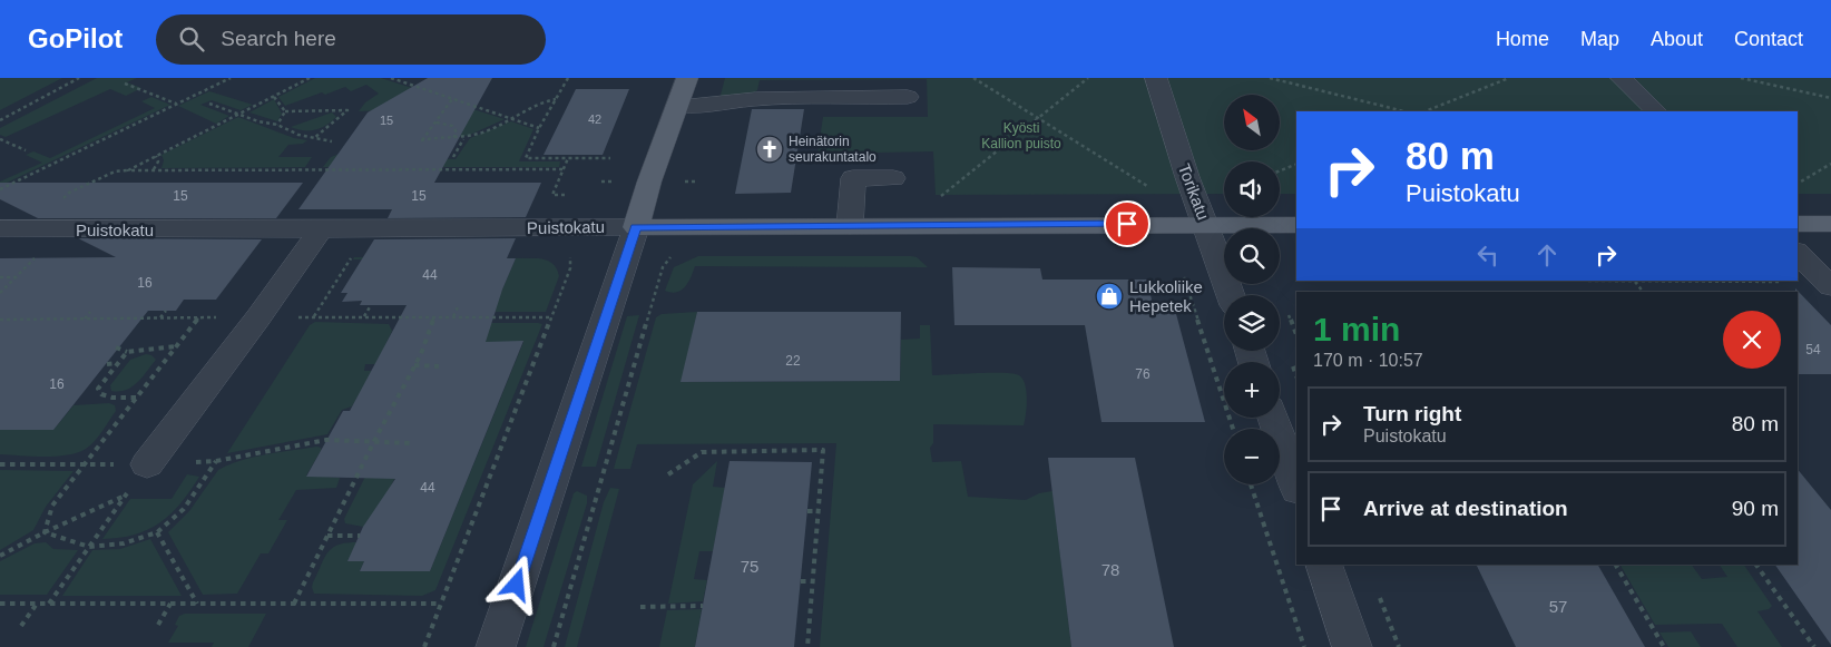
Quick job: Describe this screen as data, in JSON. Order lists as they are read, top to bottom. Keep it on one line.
{"streets":{"main road":["Puistokatu"],"street":["Torikatu"]},"crossings":[["Torikatu","Puistokatu"]],"parks":["Kyösti Kallion puisto"],"places":{"church":["Heinätorin seurakuntatalo"],"shop":["Lukkoliike Hepetek"]},"house_numbers":["42","15","15","15","44","16","54","22","76","16","44","75","78","57"],"north":"top left","page":{"header":"GoPilot","search":"Search here","nav":["Home","Map","About","Contact"],"map_buttons":["+","−"],"turn":["80 m","Puistokatu"],"heading":["1 min","170 m · 10:57"],"list":[{"name":"Turn right","note":"Puistokatu","value":"80 m"},{"name":"Arrive at destination","value":"90 m"}]}}
